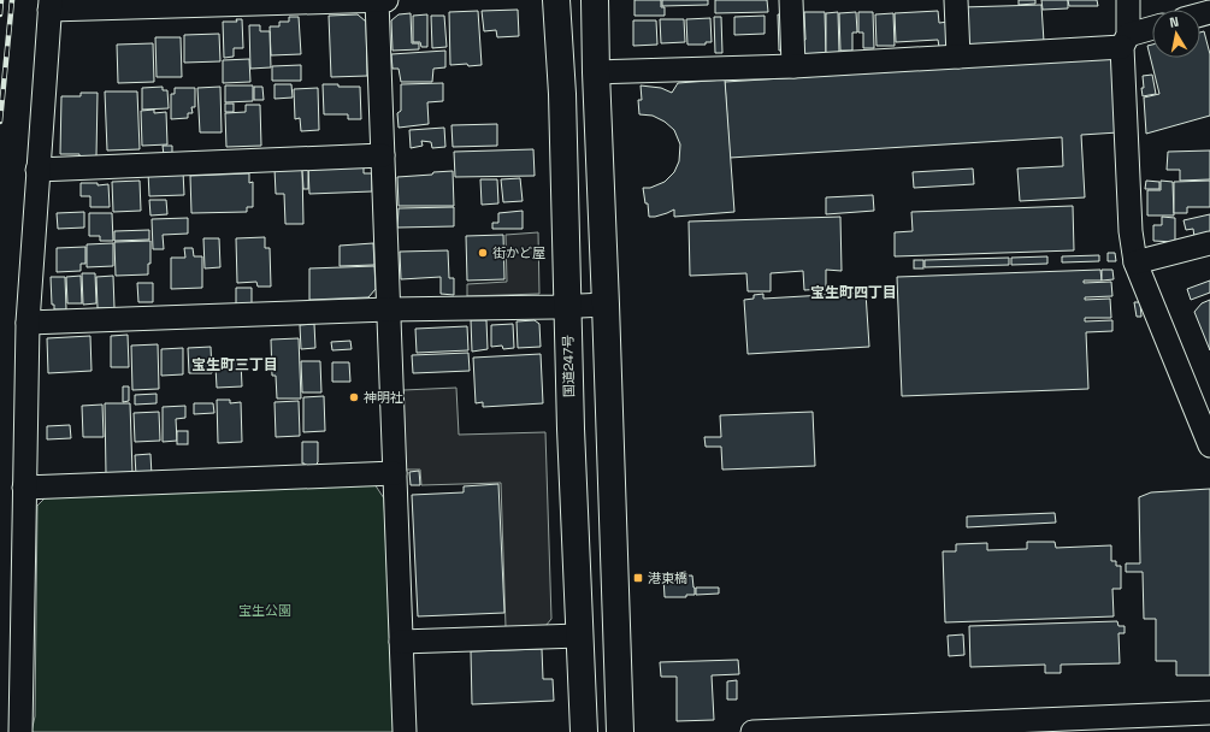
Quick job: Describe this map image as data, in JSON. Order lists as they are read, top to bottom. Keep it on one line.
{"streets":{"highway":["国道247号"]},"districts":["宝生町四丁目","宝生町三丁目"],"parks":["宝生公園"],"places":{"other":["街かど屋","神明社"],"transit":["港東橋"]},"north":"top"}
